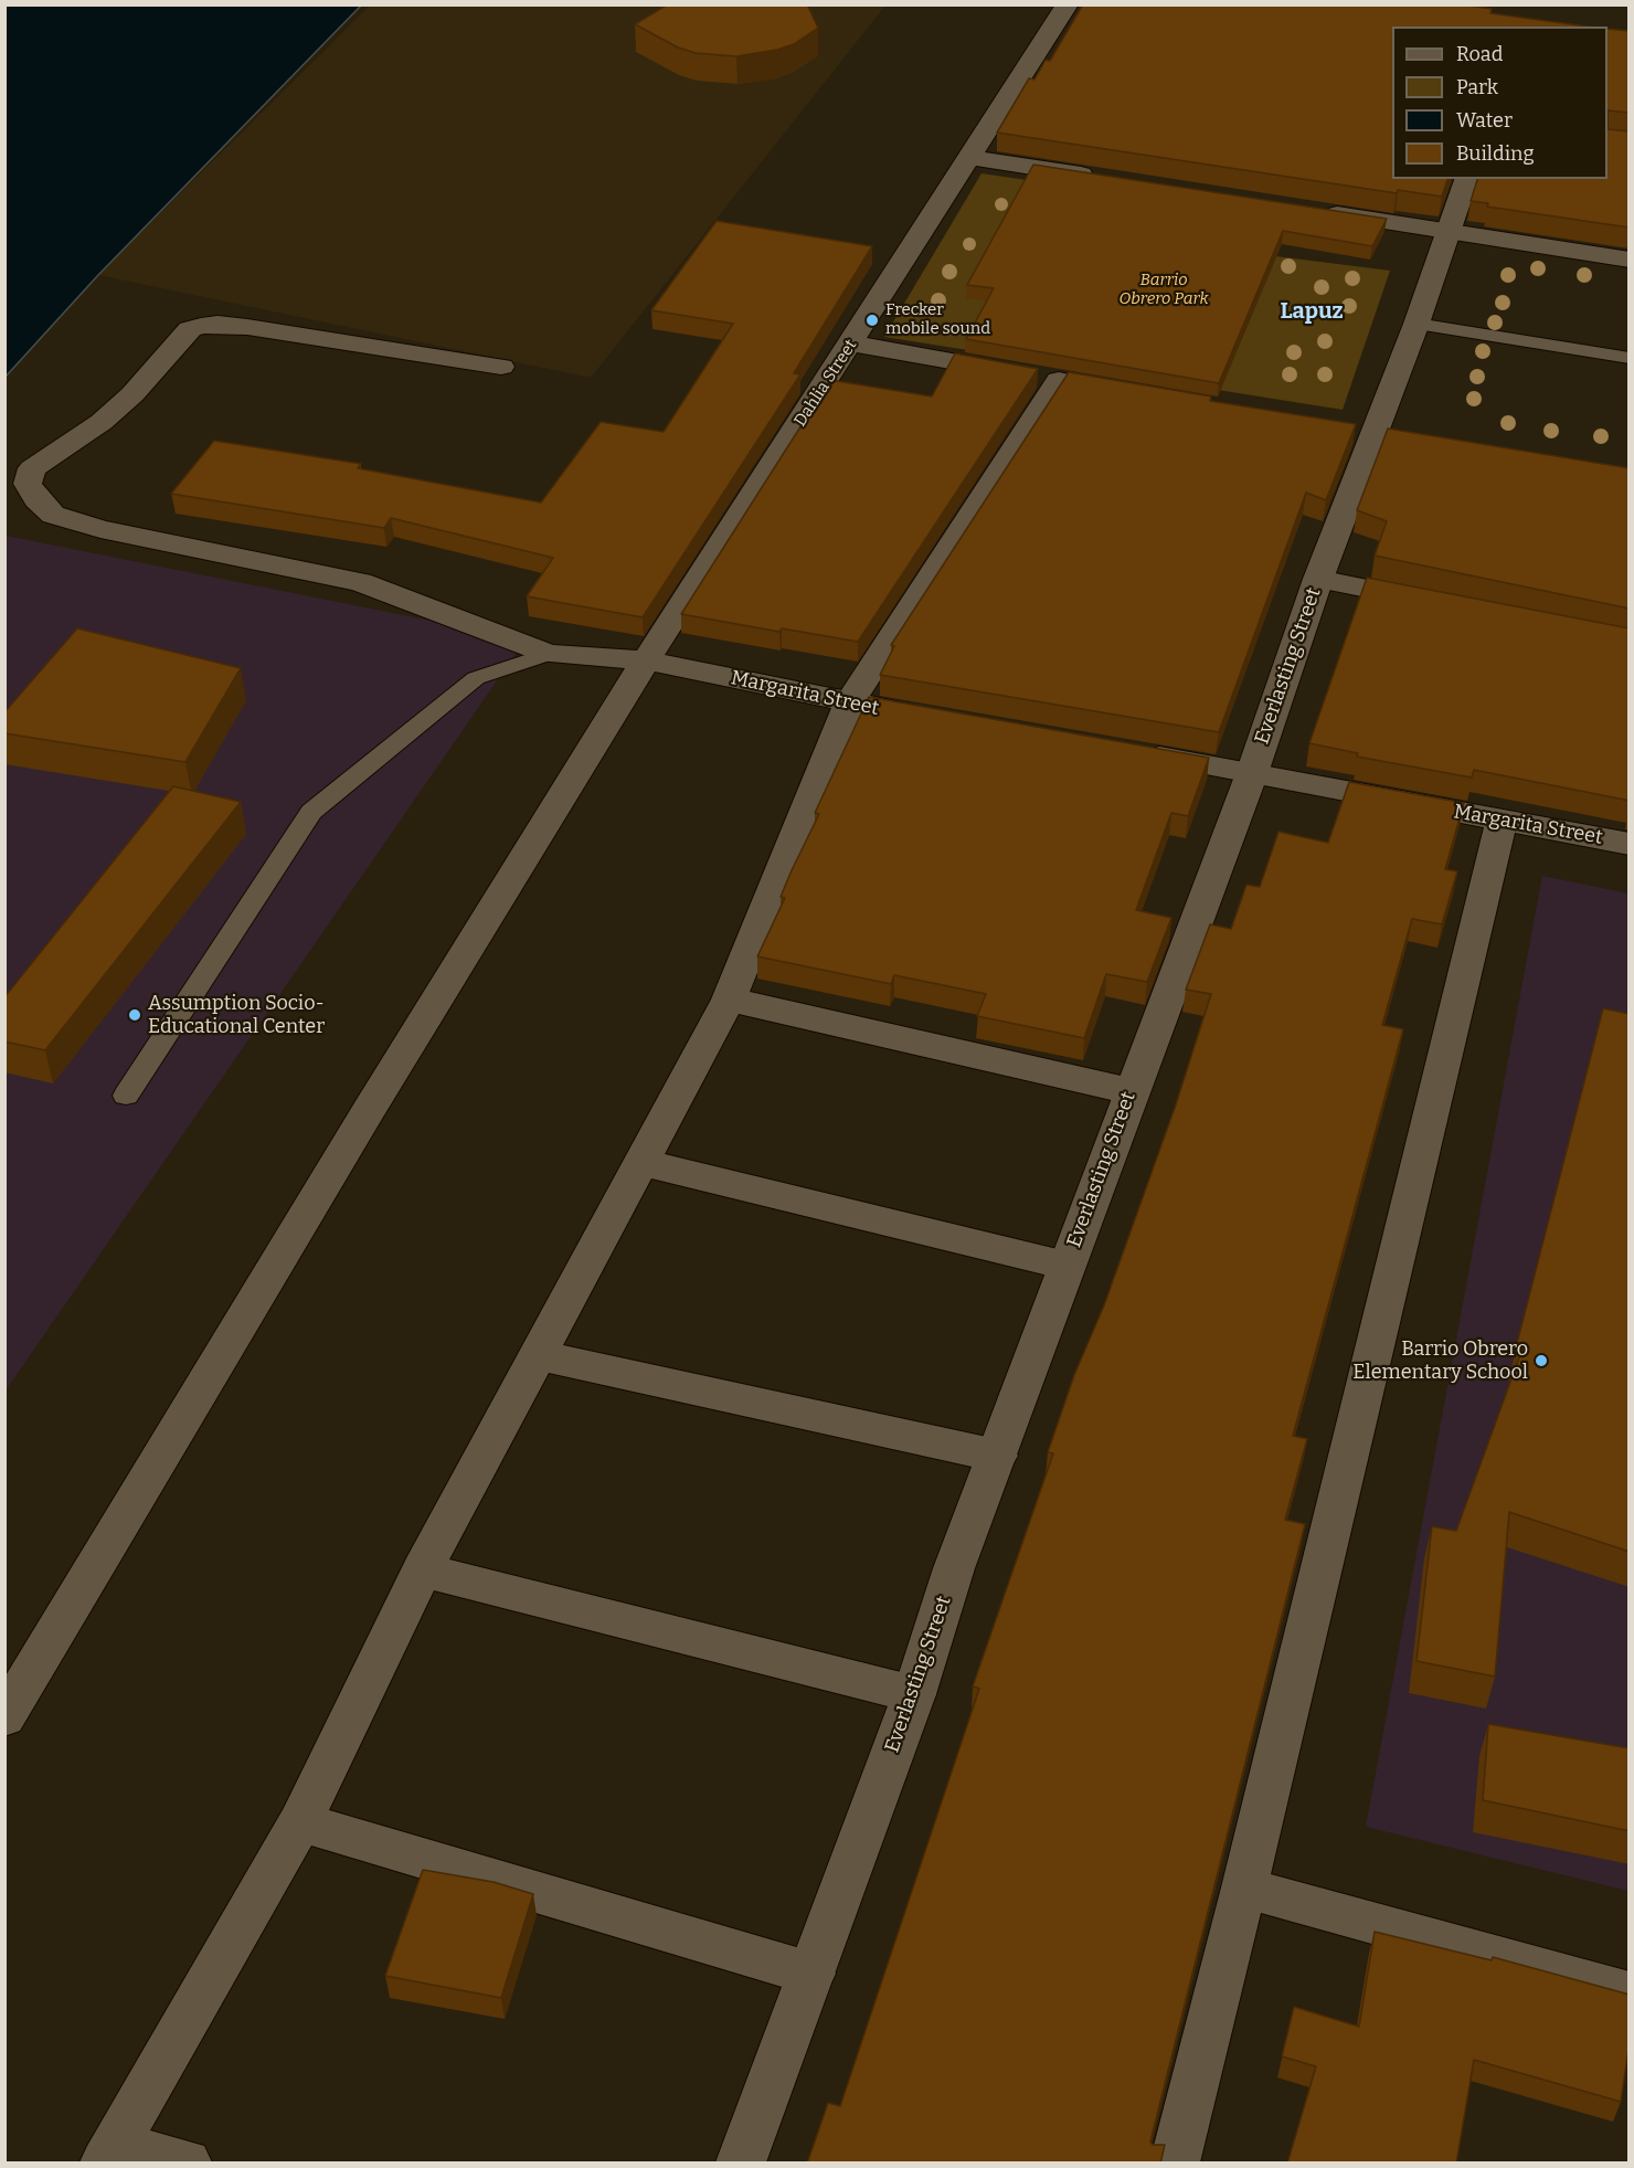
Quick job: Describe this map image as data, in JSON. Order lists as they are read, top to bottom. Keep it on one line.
{"streets":{"street":["Dahlia Street","Everlasting Street","Margarita Street"]},"crossings":[["Dahlia Street","Margarita Street"],["Everlasting Street","Margarita Street"]],"districts":["Lapuz"],"parks":["Barrio Obrero Park"],"places":["Frecker mobile sound","Assumption Socio- Educational Center","Barrio Obrero Elementary School"],"legend":["Road","Park","Water","Building"]}
